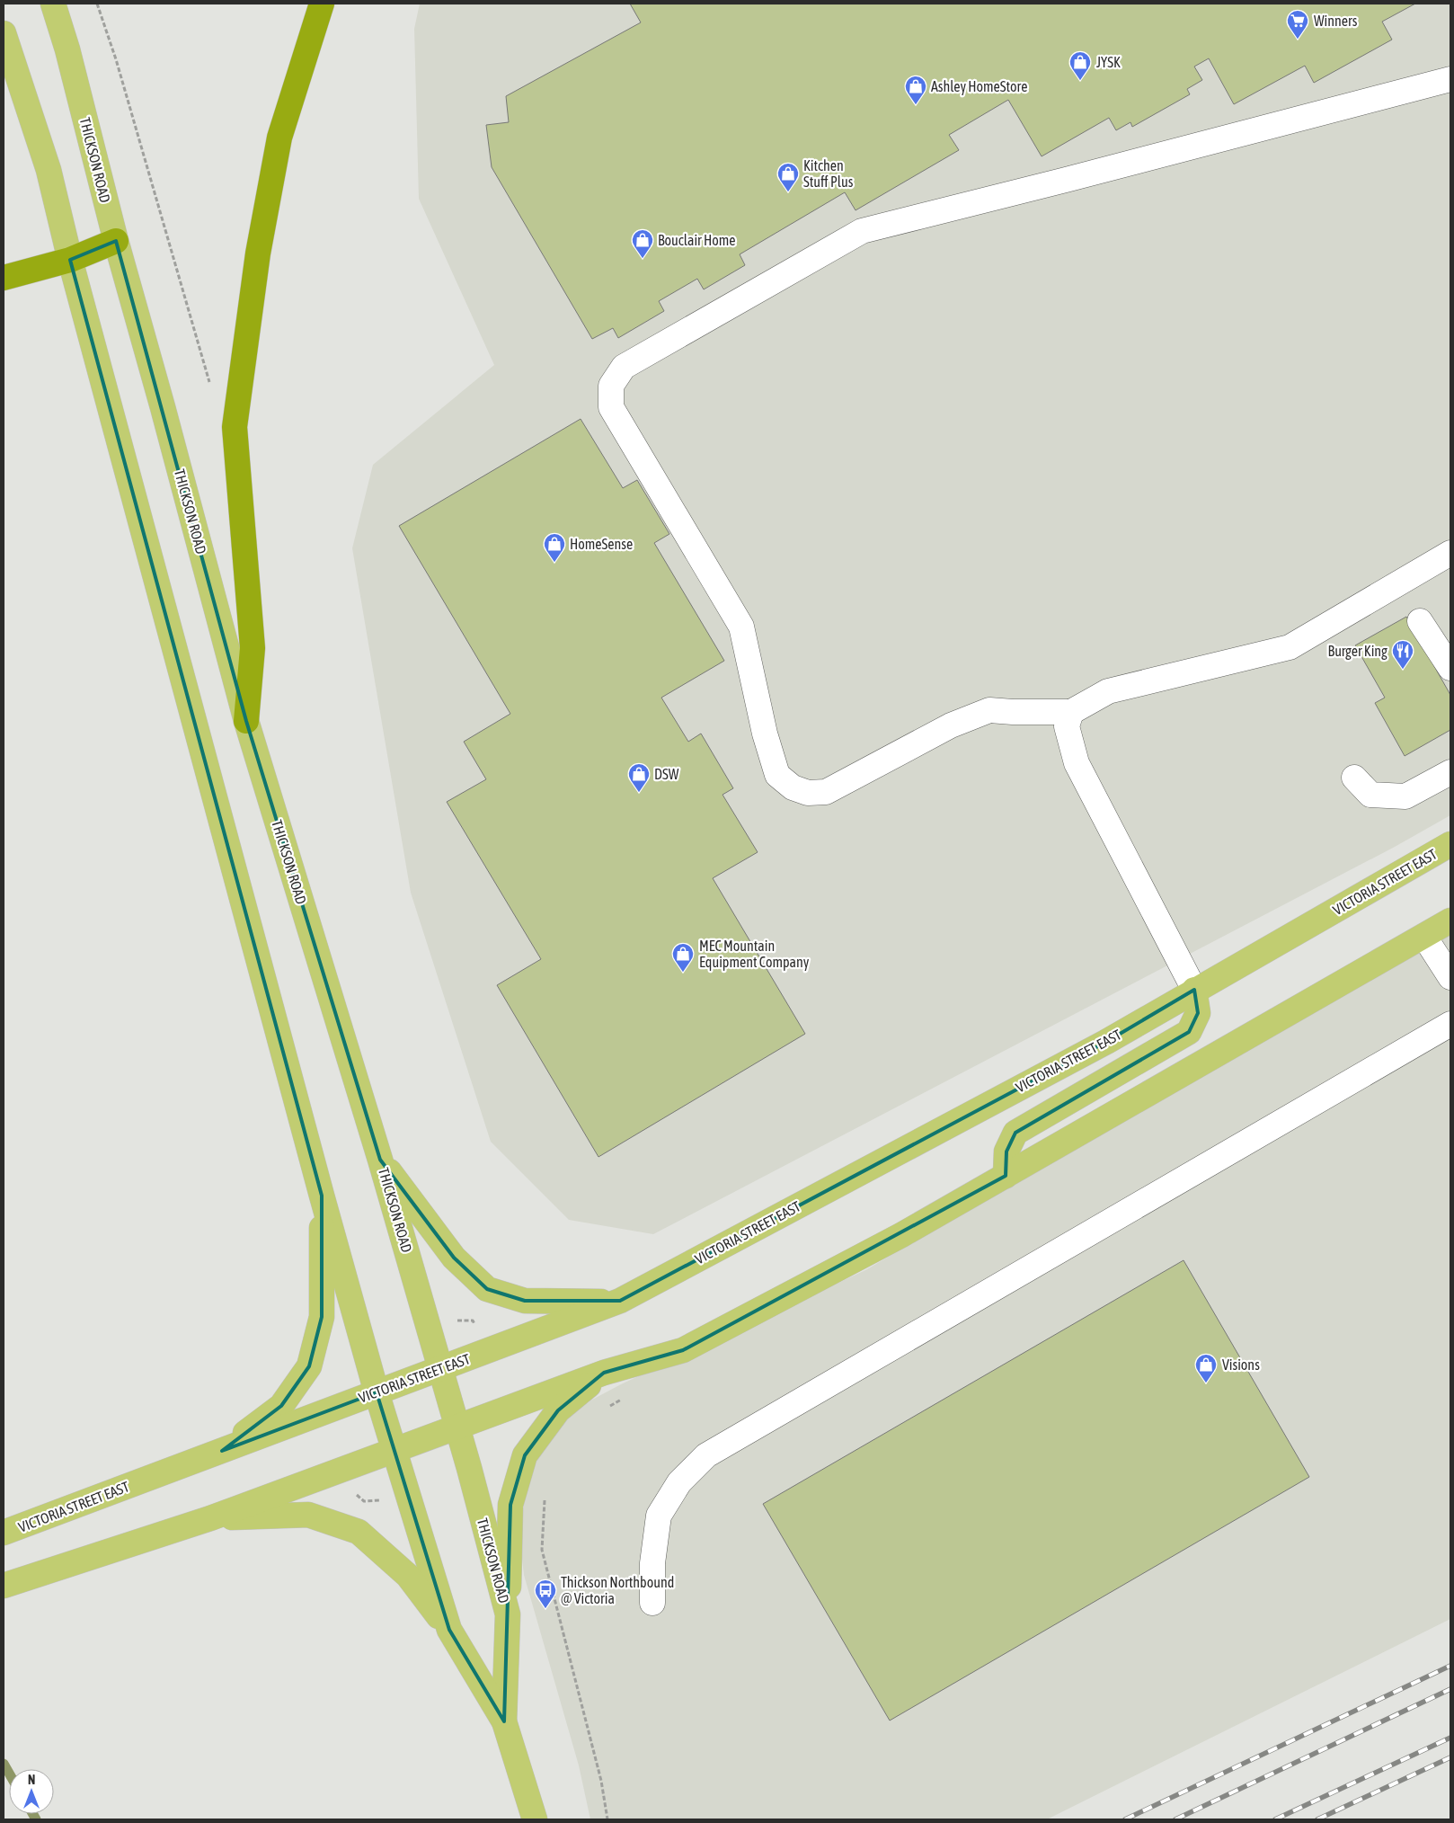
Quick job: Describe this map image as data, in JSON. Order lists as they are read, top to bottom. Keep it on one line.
{"streets":{"main road":["THICKSON ROAD","VICTORIA STREET EAST"]},"crossings":[["THICKSON ROAD","VICTORIA STREET EAST"]],"places":{"supermarket":["Winners"],"shop":["JYSK","Ashley HomeStore","Kitchen Stuff Plus","Bouclair Home","HomeSense","DSW","MEC Mountain Equipment Company","Visions"],"restaurant":["Burger King"],"bus stop":["Thickson Northbound @ Victoria"]},"north":"top"}
